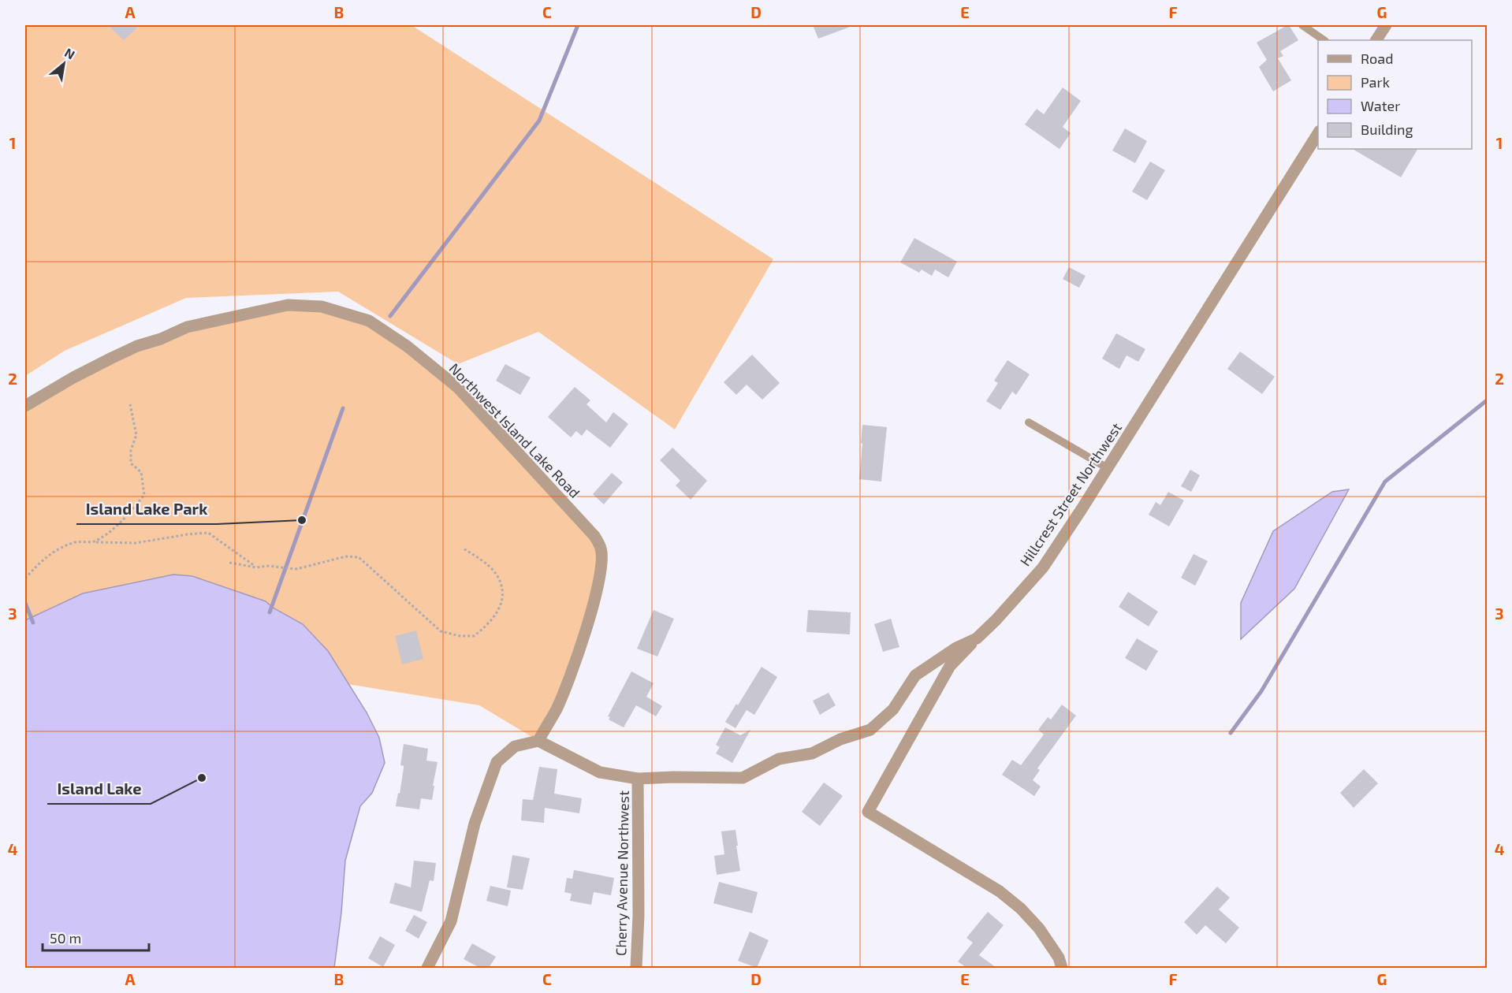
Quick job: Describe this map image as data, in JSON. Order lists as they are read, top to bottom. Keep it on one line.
{"streets":{"street":["Northwest Island Lake Road","Hillcrest Street Northwest","Cherry Avenue Northwest"]},"crossings":[["Northwest Island Lake Road","Hillcrest Street Northwest"],["Hillcrest Street Northwest","Cherry Avenue Northwest"]],"places":["Island Lake Park","Island Lake"],"legend":["Road","Park","Water","Building"],"scale_bar":"50 m","north":"top right","grid":{"columns":["A","B","C","D","E","F","G"],"rows":["1","2","3","4"]}}
